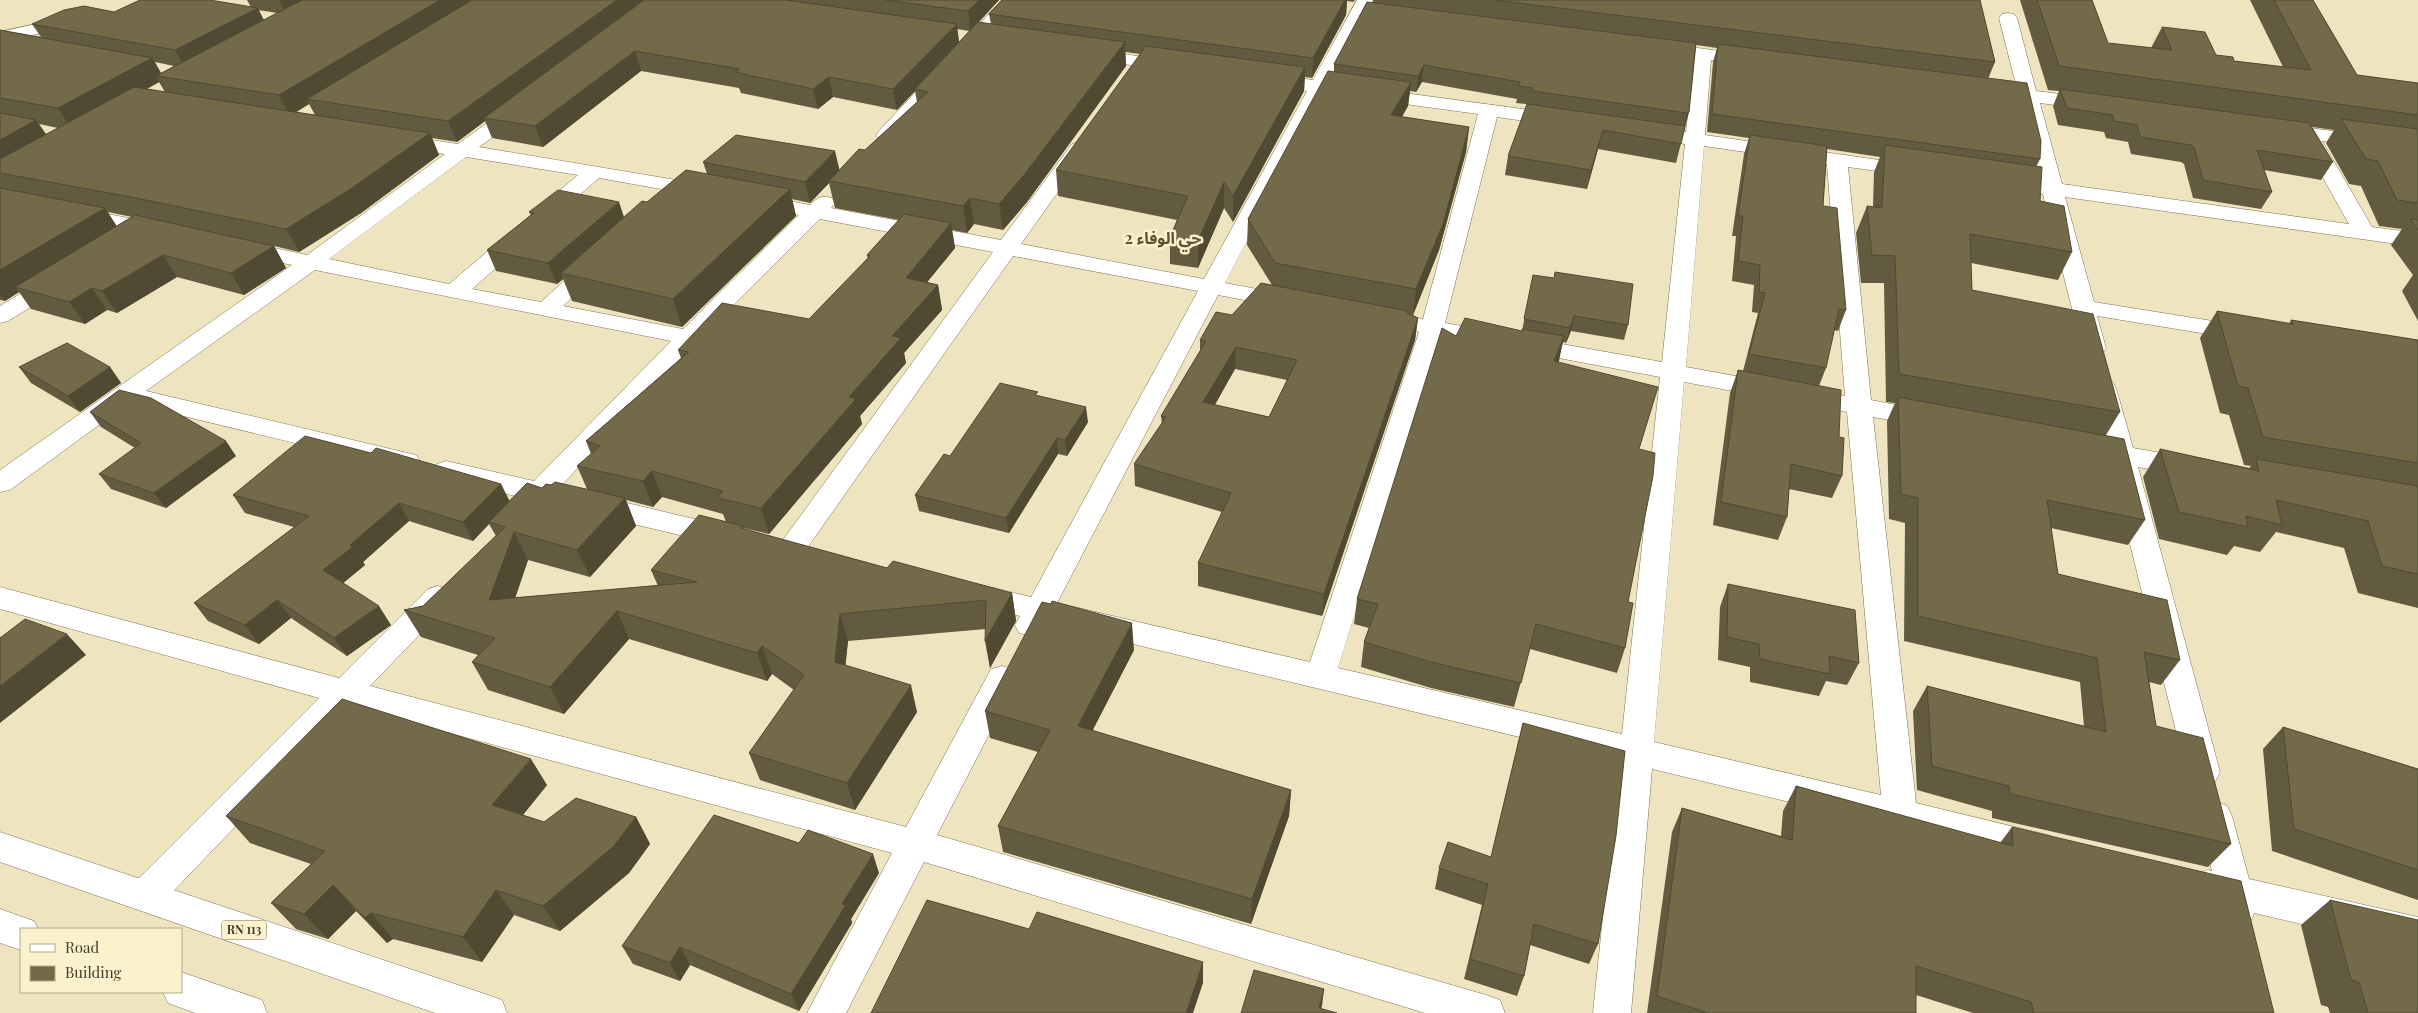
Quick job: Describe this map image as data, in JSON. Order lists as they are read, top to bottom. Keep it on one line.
{"streets":{"street":["RN 113"]},"districts":["حي الوفاء 2"],"legend":["Road","Building"]}
